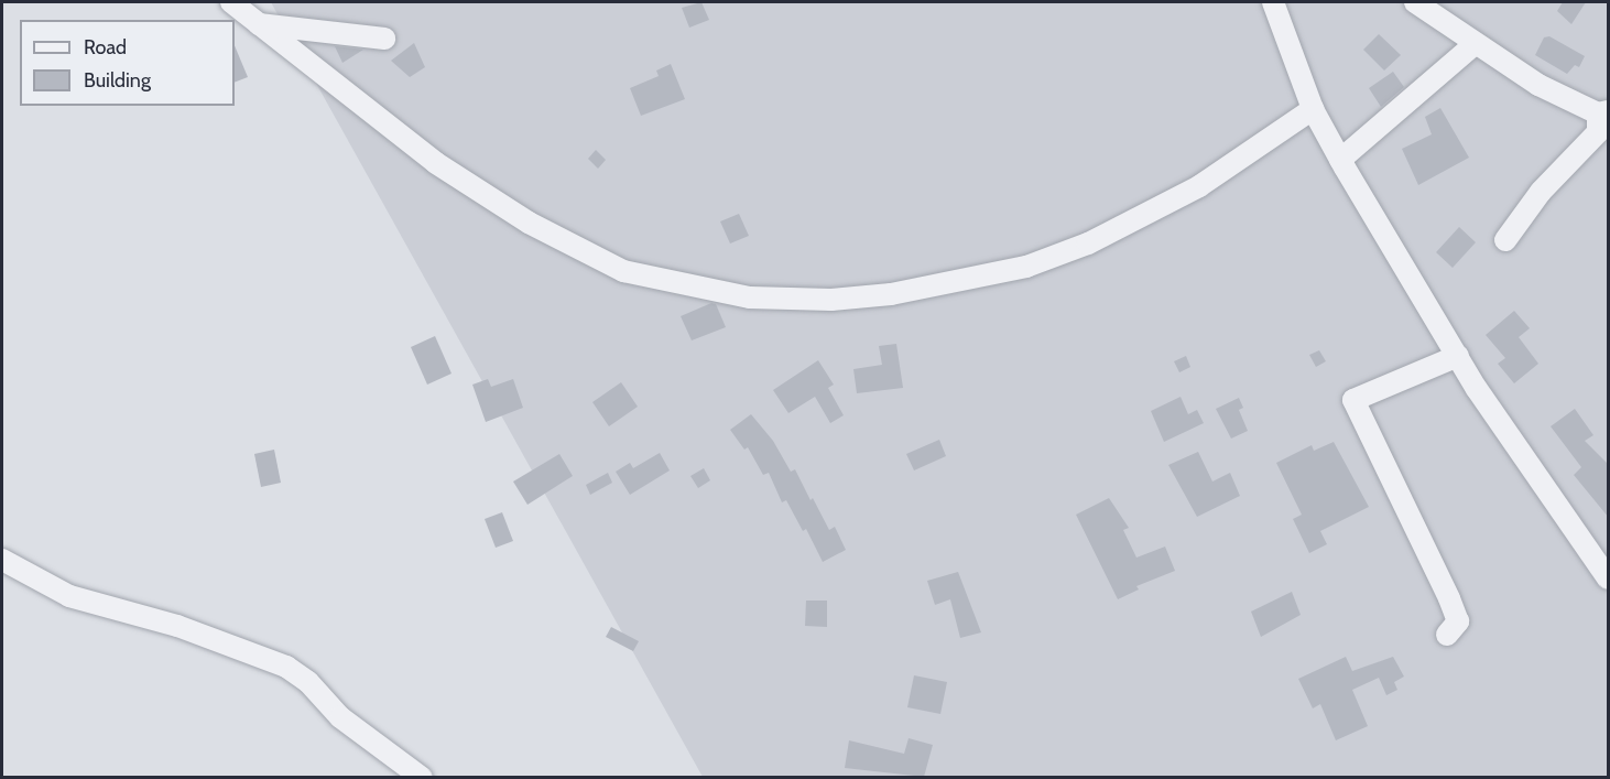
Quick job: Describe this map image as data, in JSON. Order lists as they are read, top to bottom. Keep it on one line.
{"legend":["Road","Building"]}
